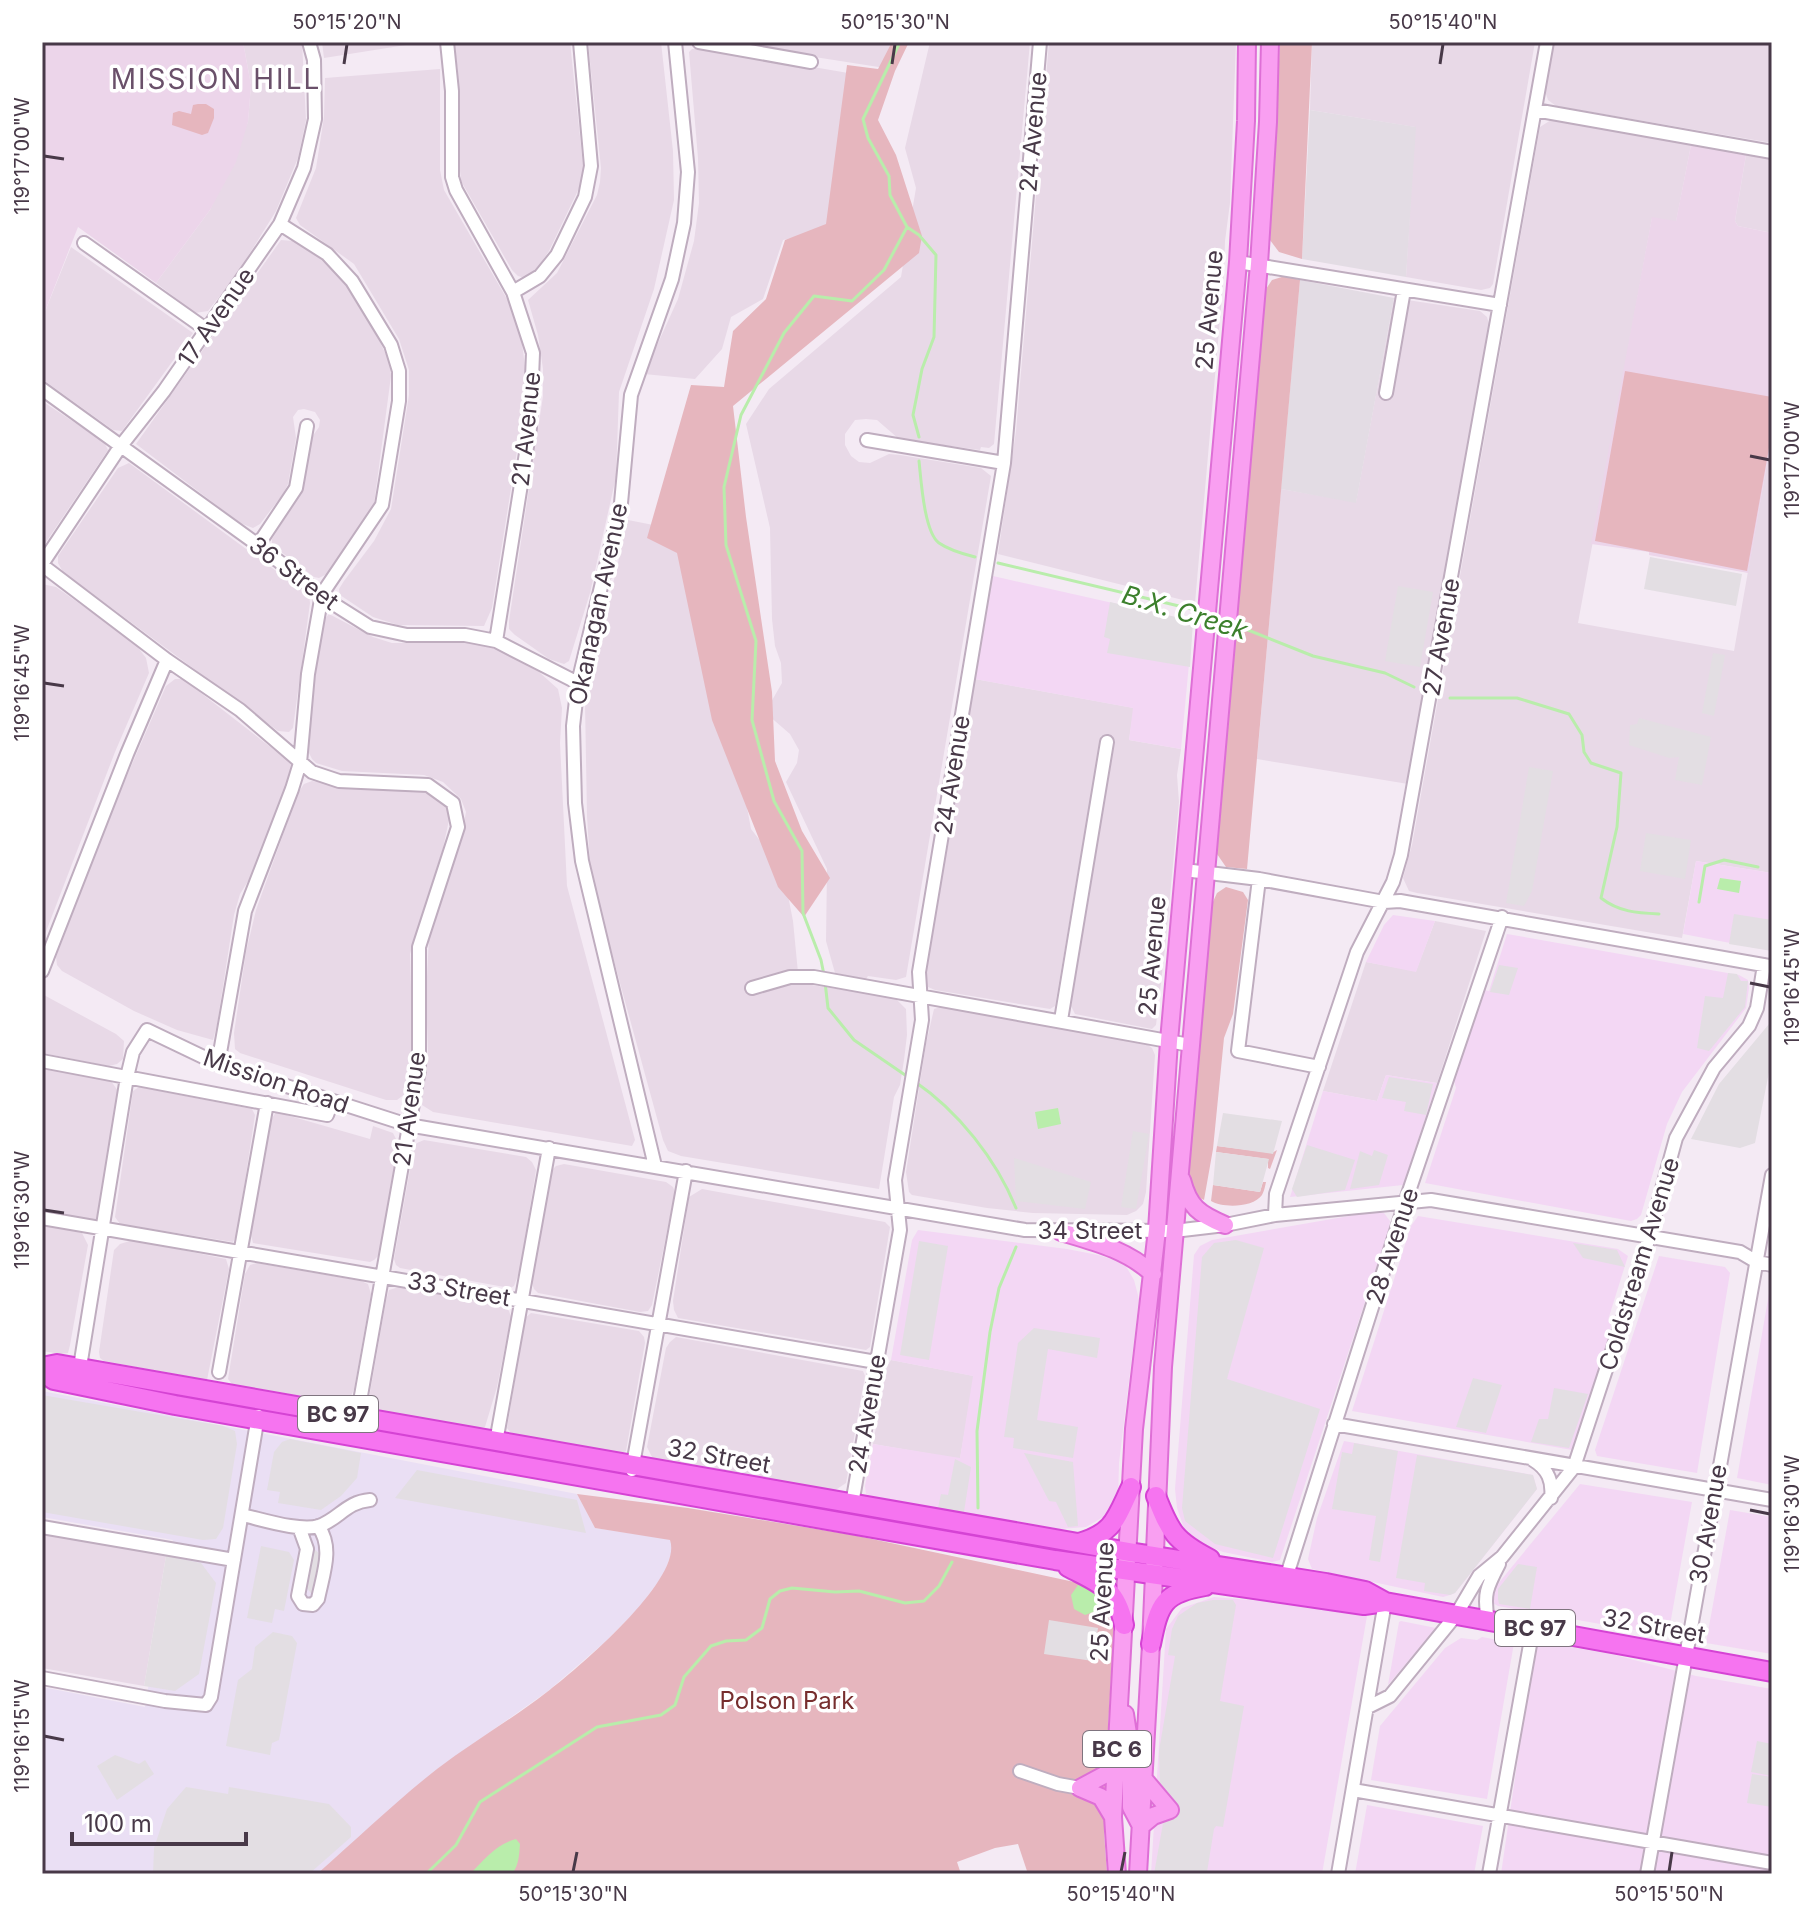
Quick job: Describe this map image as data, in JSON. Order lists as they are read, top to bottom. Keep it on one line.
{"streets":{"highway":["BC 97","32 Street"],"main road":["25 Avenue","BC 6"],"street":["24 Avenue","17 Avenue","21 Avenue","36 Street","Okanagan Avenue","27 Avenue","Mission Road","34 Street","28 Avenue","Coldstream Avenue","33 Street","30 Avenue"]},"crossings":[["24 Avenue","34 Street"],["24 Avenue","33 Street"],["24 Avenue","32 Street"],["25 Avenue","34 Street"],["25 Avenue","32 Street"],["17 Avenue","36 Street"],["21 Avenue","36 Street"],["21 Avenue","Mission Road"],["21 Avenue","34 Street"],["21 Avenue","33 Street"],["21 Avenue","32 Street"],["36 Street","Okanagan Avenue"],["Okanagan Avenue","34 Street"],["27 Avenue","34 Street"],["Mission Road","34 Street"],["34 Street","28 Avenue"],["34 Street","Coldstream Avenue"],["34 Street","30 Avenue"],["28 Avenue","32 Street"],["Coldstream Avenue","32 Street"],["32 Street","30 Avenue"]],"districts":["MISSION HILL"],"water":["B.X. Creek"],"parks":["Polson Park"],"scale_bar":"100 m","coordinates":["50°15'20\"N","50°15'30\"N","50°15'40\"N","119°17'00\"W","119°16'45\"W","119°16'30\"W","119°16'15\"W","50°15'50\"N"]}
